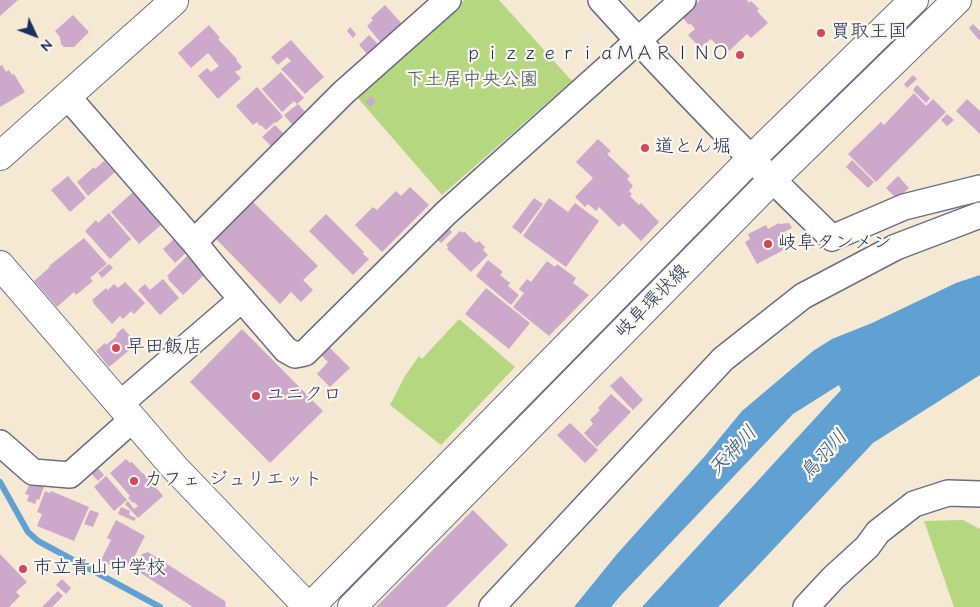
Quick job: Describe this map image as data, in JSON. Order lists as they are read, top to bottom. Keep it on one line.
{"streets":{"main road":["岐阜環状線"]},"water":["天神川","鳥羽川"],"parks":["下土居中央公園"],"places":["買取王国","ｐｉｚｚｅｒｉａＭＡＲＩＮＯ","道とん堀","岐阜タンメン","早田飯店","ユニクロ","カフェ ジュリエット","市立青山中学校"],"north":"bottom right"}
